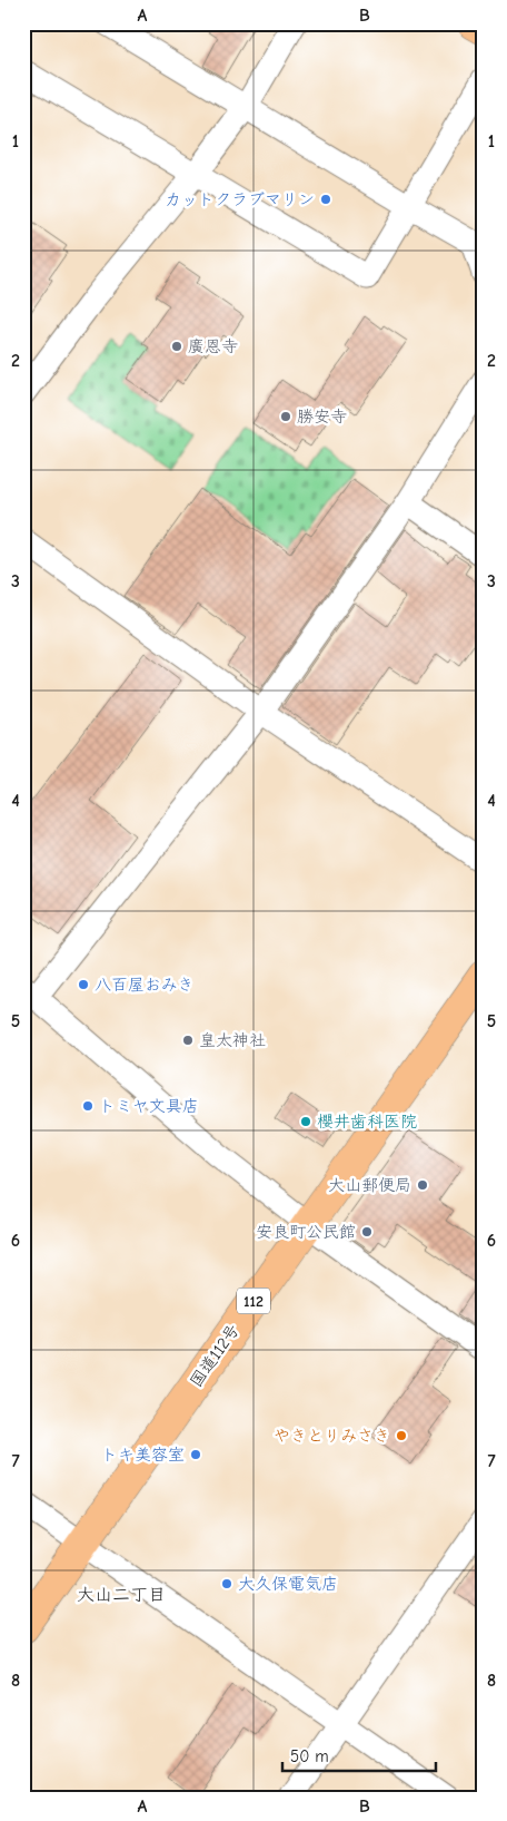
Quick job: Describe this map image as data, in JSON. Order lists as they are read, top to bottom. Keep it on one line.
{"streets":{"main road":["112","国道112号"]},"districts":["大山二丁目"],"places":["カットクラブマリン","廣恩寺","勝安寺","八百屋おみき","皇太神社","トミヤ文具店","櫻井歯科医院","大山郵便局","安良町公民館","やきとりみさき","トキ美容室","大久保電気店"],"scale_bar":"50 m","grid":{"columns":["A","B"],"rows":["1","2","3","4","5","6","7","8"]}}
